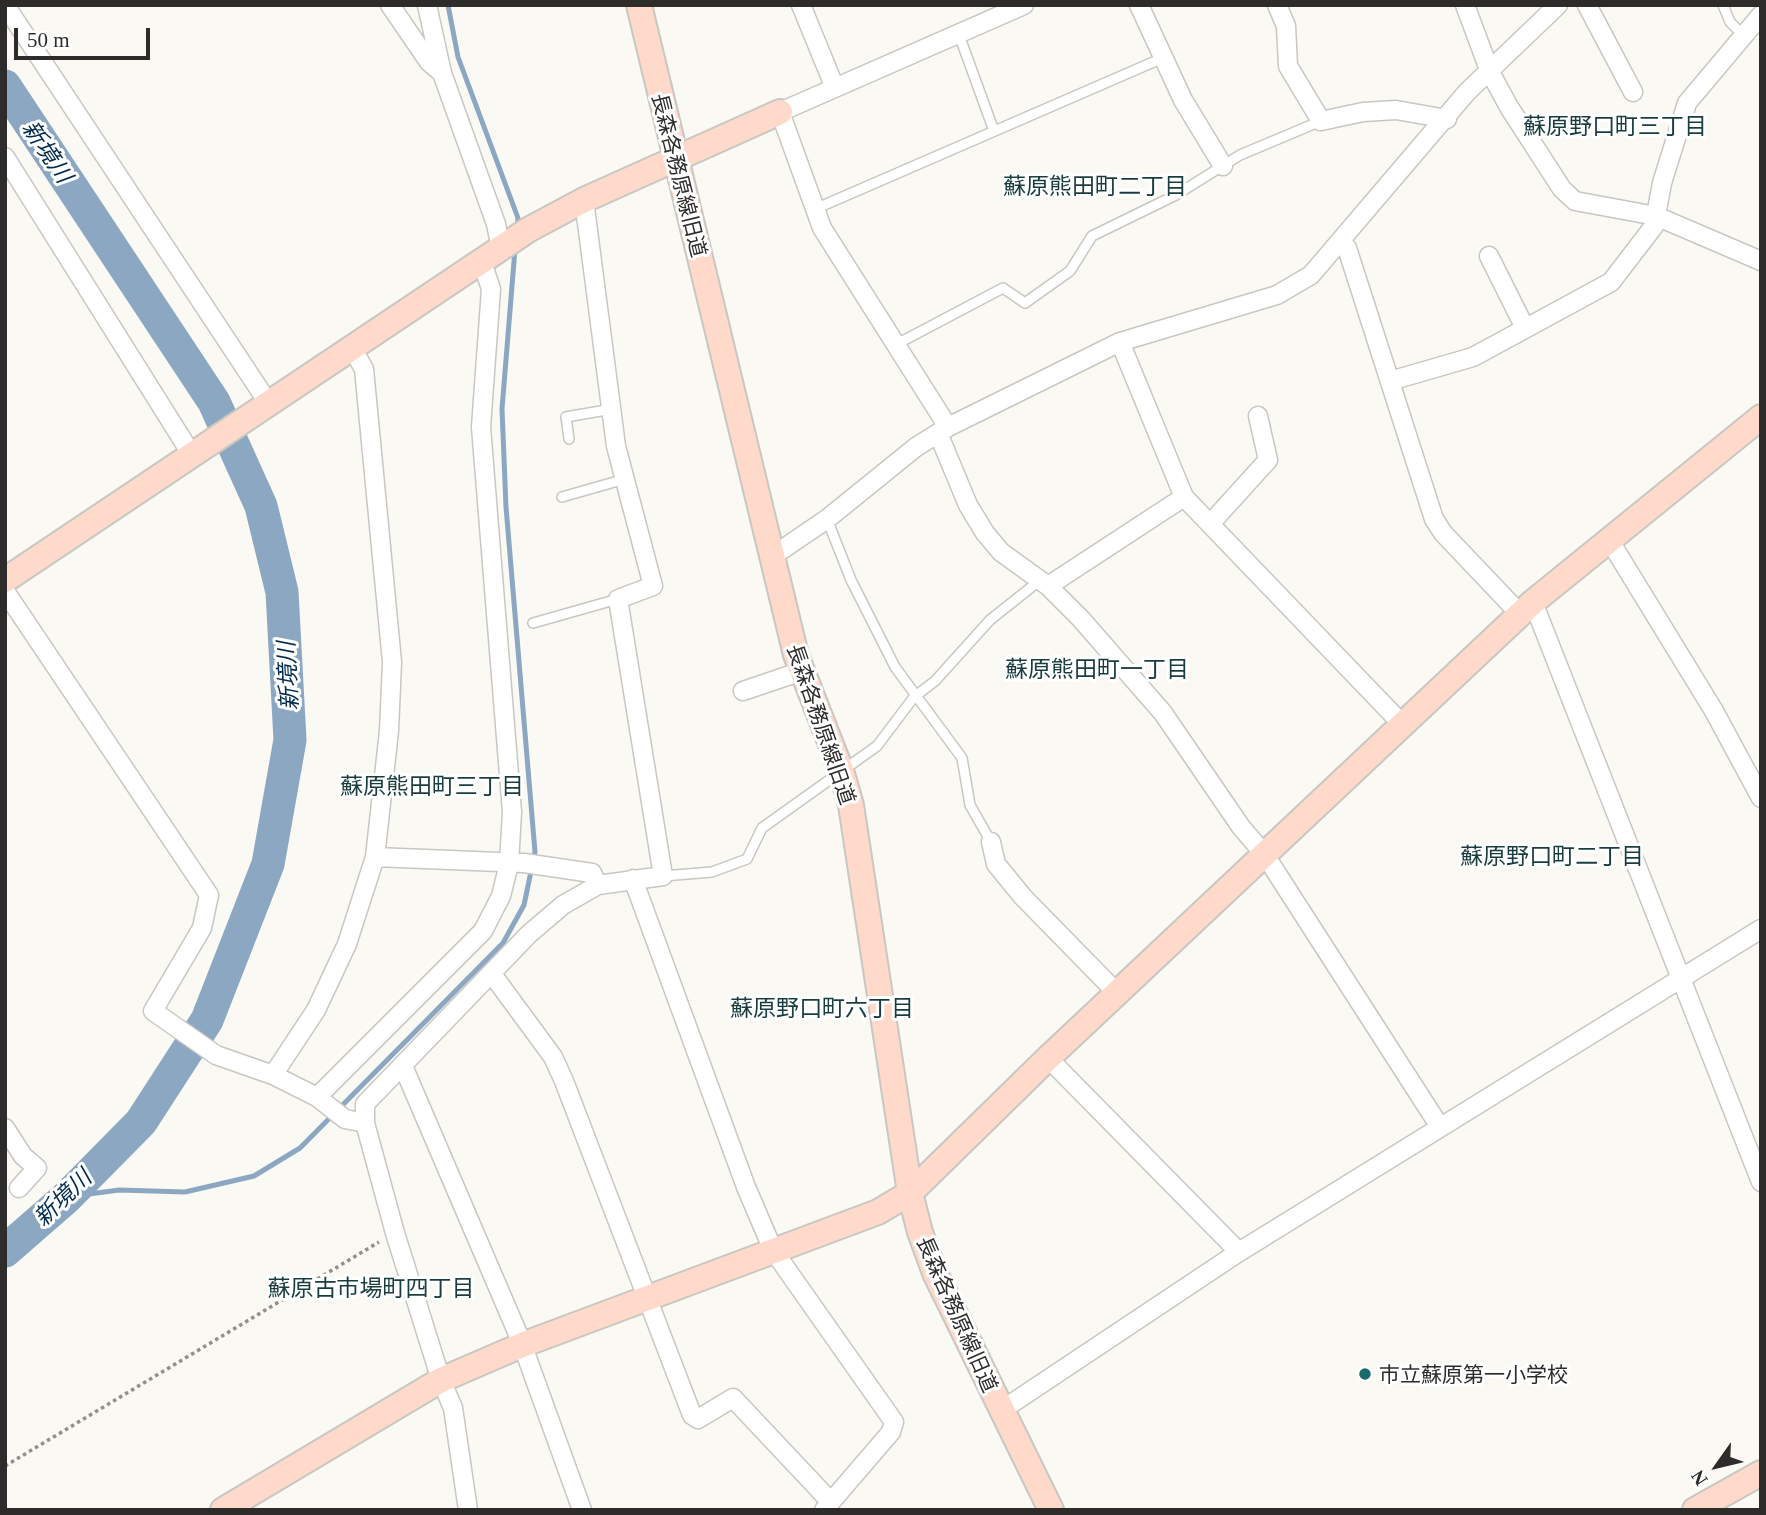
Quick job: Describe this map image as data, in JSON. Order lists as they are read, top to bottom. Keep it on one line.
{"streets":{"street":["長森各務原線旧道"]},"districts":["蘇原野口町三丁目","蘇原熊田町二丁目","蘇原熊田町一丁目","蘇原熊田町三丁目","蘇原野口町二丁目","蘇原野口町六丁目","蘇原古市場町四丁目"],"water":["新境川"],"places":["市立蘇原第一小学校"],"scale_bar":"50 m","north":"bottom left"}
